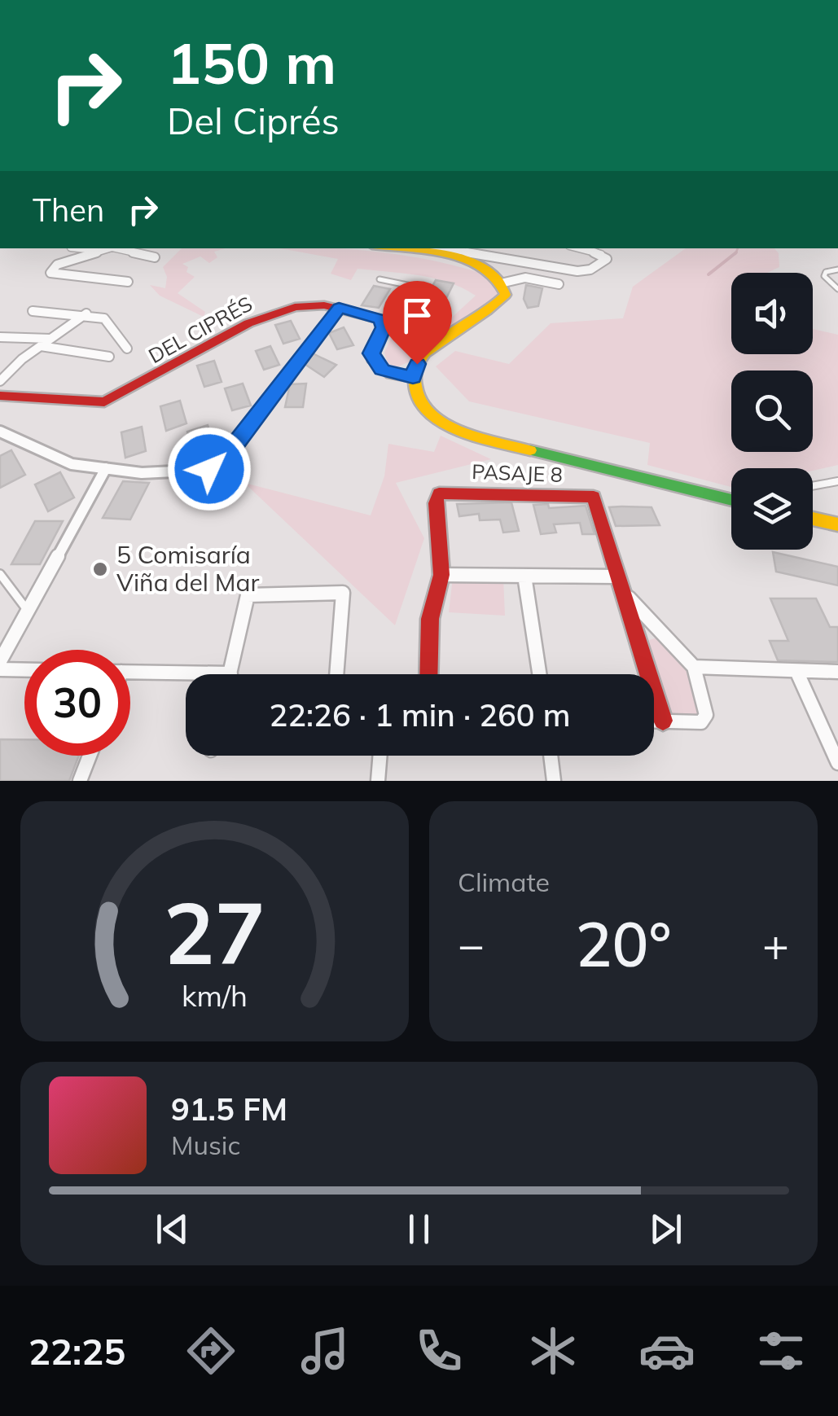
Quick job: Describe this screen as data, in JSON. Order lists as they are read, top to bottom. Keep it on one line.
{"streets":{"street":["DEL CIPRÉS","PASAJE 8"]},"places":["5 Comisaría Viña del Mar"],"page":{"turn":["150 m","Del Ciprés"],"then":"Then","limit":"30","trip":"22:26 · 1 min · 260 m","tile":"Climate","heat":["−","20°","+"],"song":["91.5 FM","Music"],"tabs":"22:25","gauge":["27","km/h"]}}
